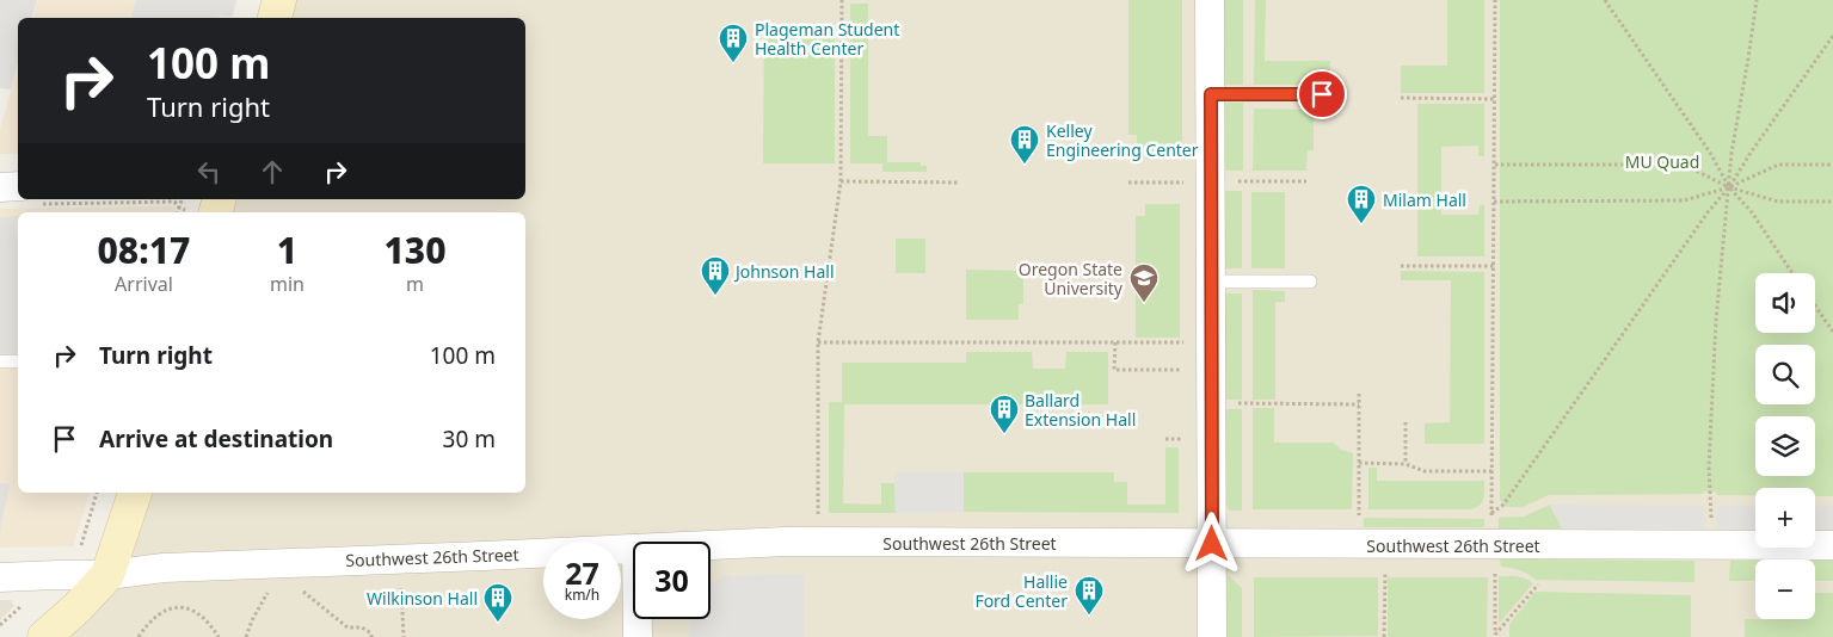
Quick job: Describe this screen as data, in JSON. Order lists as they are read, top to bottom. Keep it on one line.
{"streets":{"street":["Southwest 26th Street"]},"parks":["MU Quad"],"places":{"building":["Plageman Student Health Center","Kelley Engineering Center","Milam Hall","Johnson Hall","Ballard Extension Hall","Hallie Ford Center","Wilkinson Hall"],"school or university":["Oregon State University"]},"page":{"turn":["100 m","Turn right"],"eta":["08:17","Arrival","1","min","130","m"],"map_buttons":["+","−"],"list":[{"name":"Turn right","value":"100 m"},{"name":"Arrive at destination","value":"30 m"}],"speed":"27 km/h","limit":"30"}}
